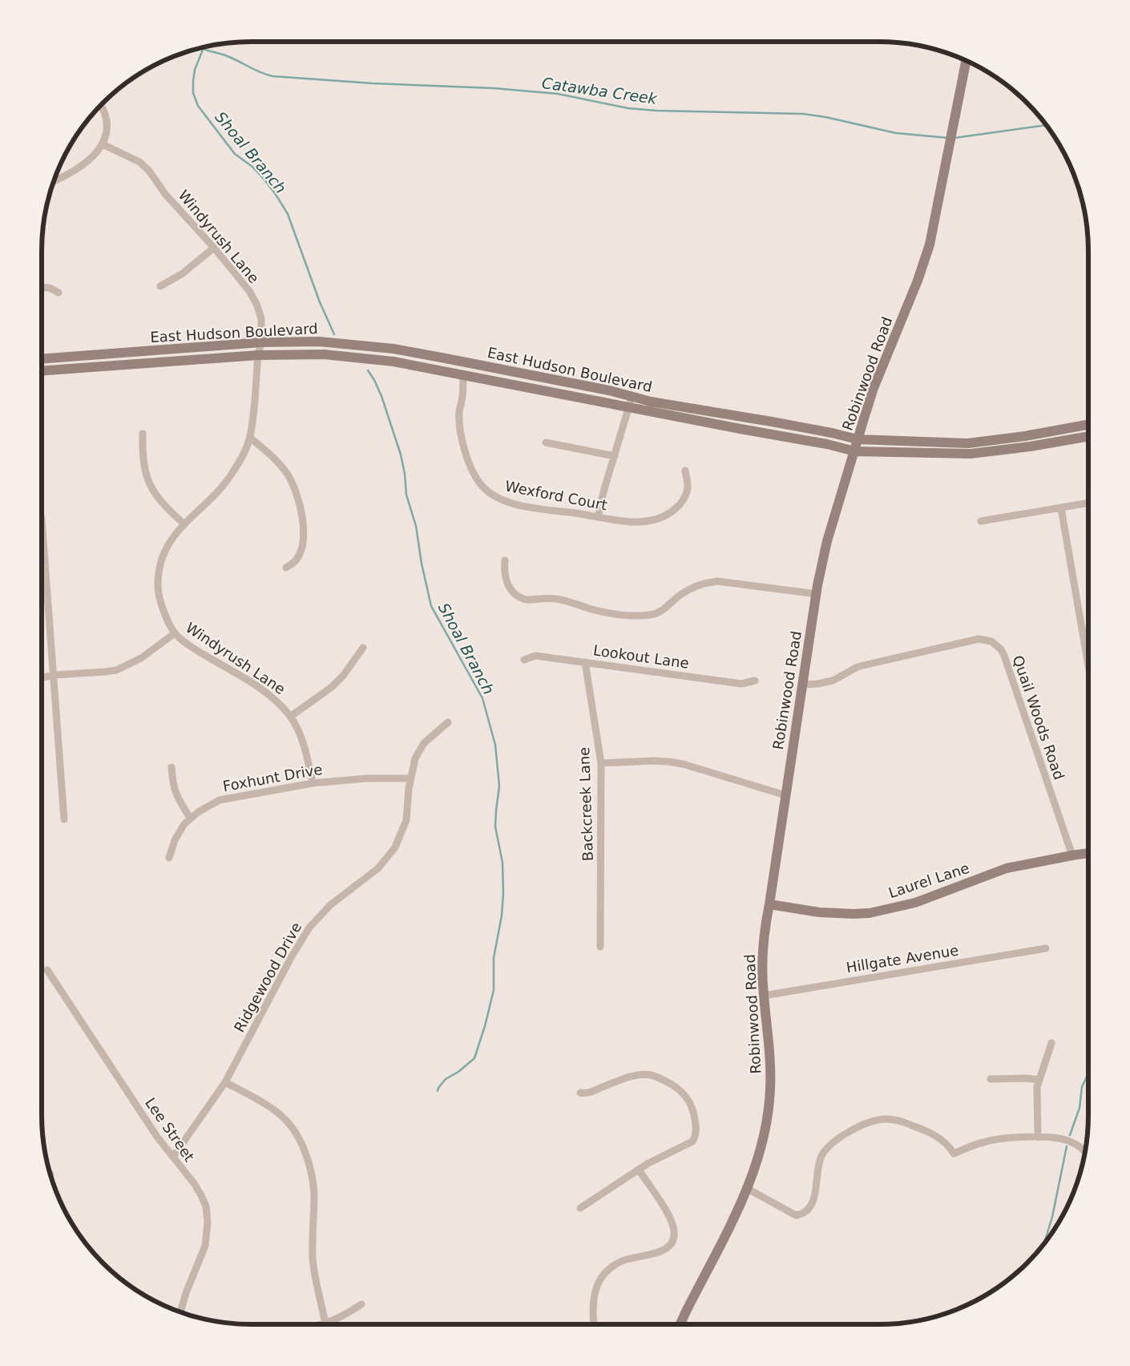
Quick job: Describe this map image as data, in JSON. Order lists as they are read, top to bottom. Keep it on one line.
{"streets":{"main road":["East Hudson Boulevard","Robinwood Road","Laurel Lane"],"street":["Windyrush Lane","Wexford Court","Lookout Lane","Quail Woods Road","Foxhunt Drive","Backcreek Lane","Hillgate Avenue","Ridgewood Drive","Lee Street"]},"crossings":[["Windyrush Lane","East Hudson Boulevard"],["Windyrush Lane","Foxhunt Drive"],["East Hudson Boulevard","Robinwood Road"],["East Hudson Boulevard","Wexford Court"],["Robinwood Road","Quail Woods Road"],["Robinwood Road","Laurel Lane"],["Robinwood Road","Hillgate Avenue"],["Lookout Lane","Backcreek Lane"],["Quail Woods Road","Laurel Lane"],["Foxhunt Drive","Ridgewood Drive"],["Ridgewood Drive","Lee Street"]],"water":["Catawba Creek","Shoal Branch"]}
